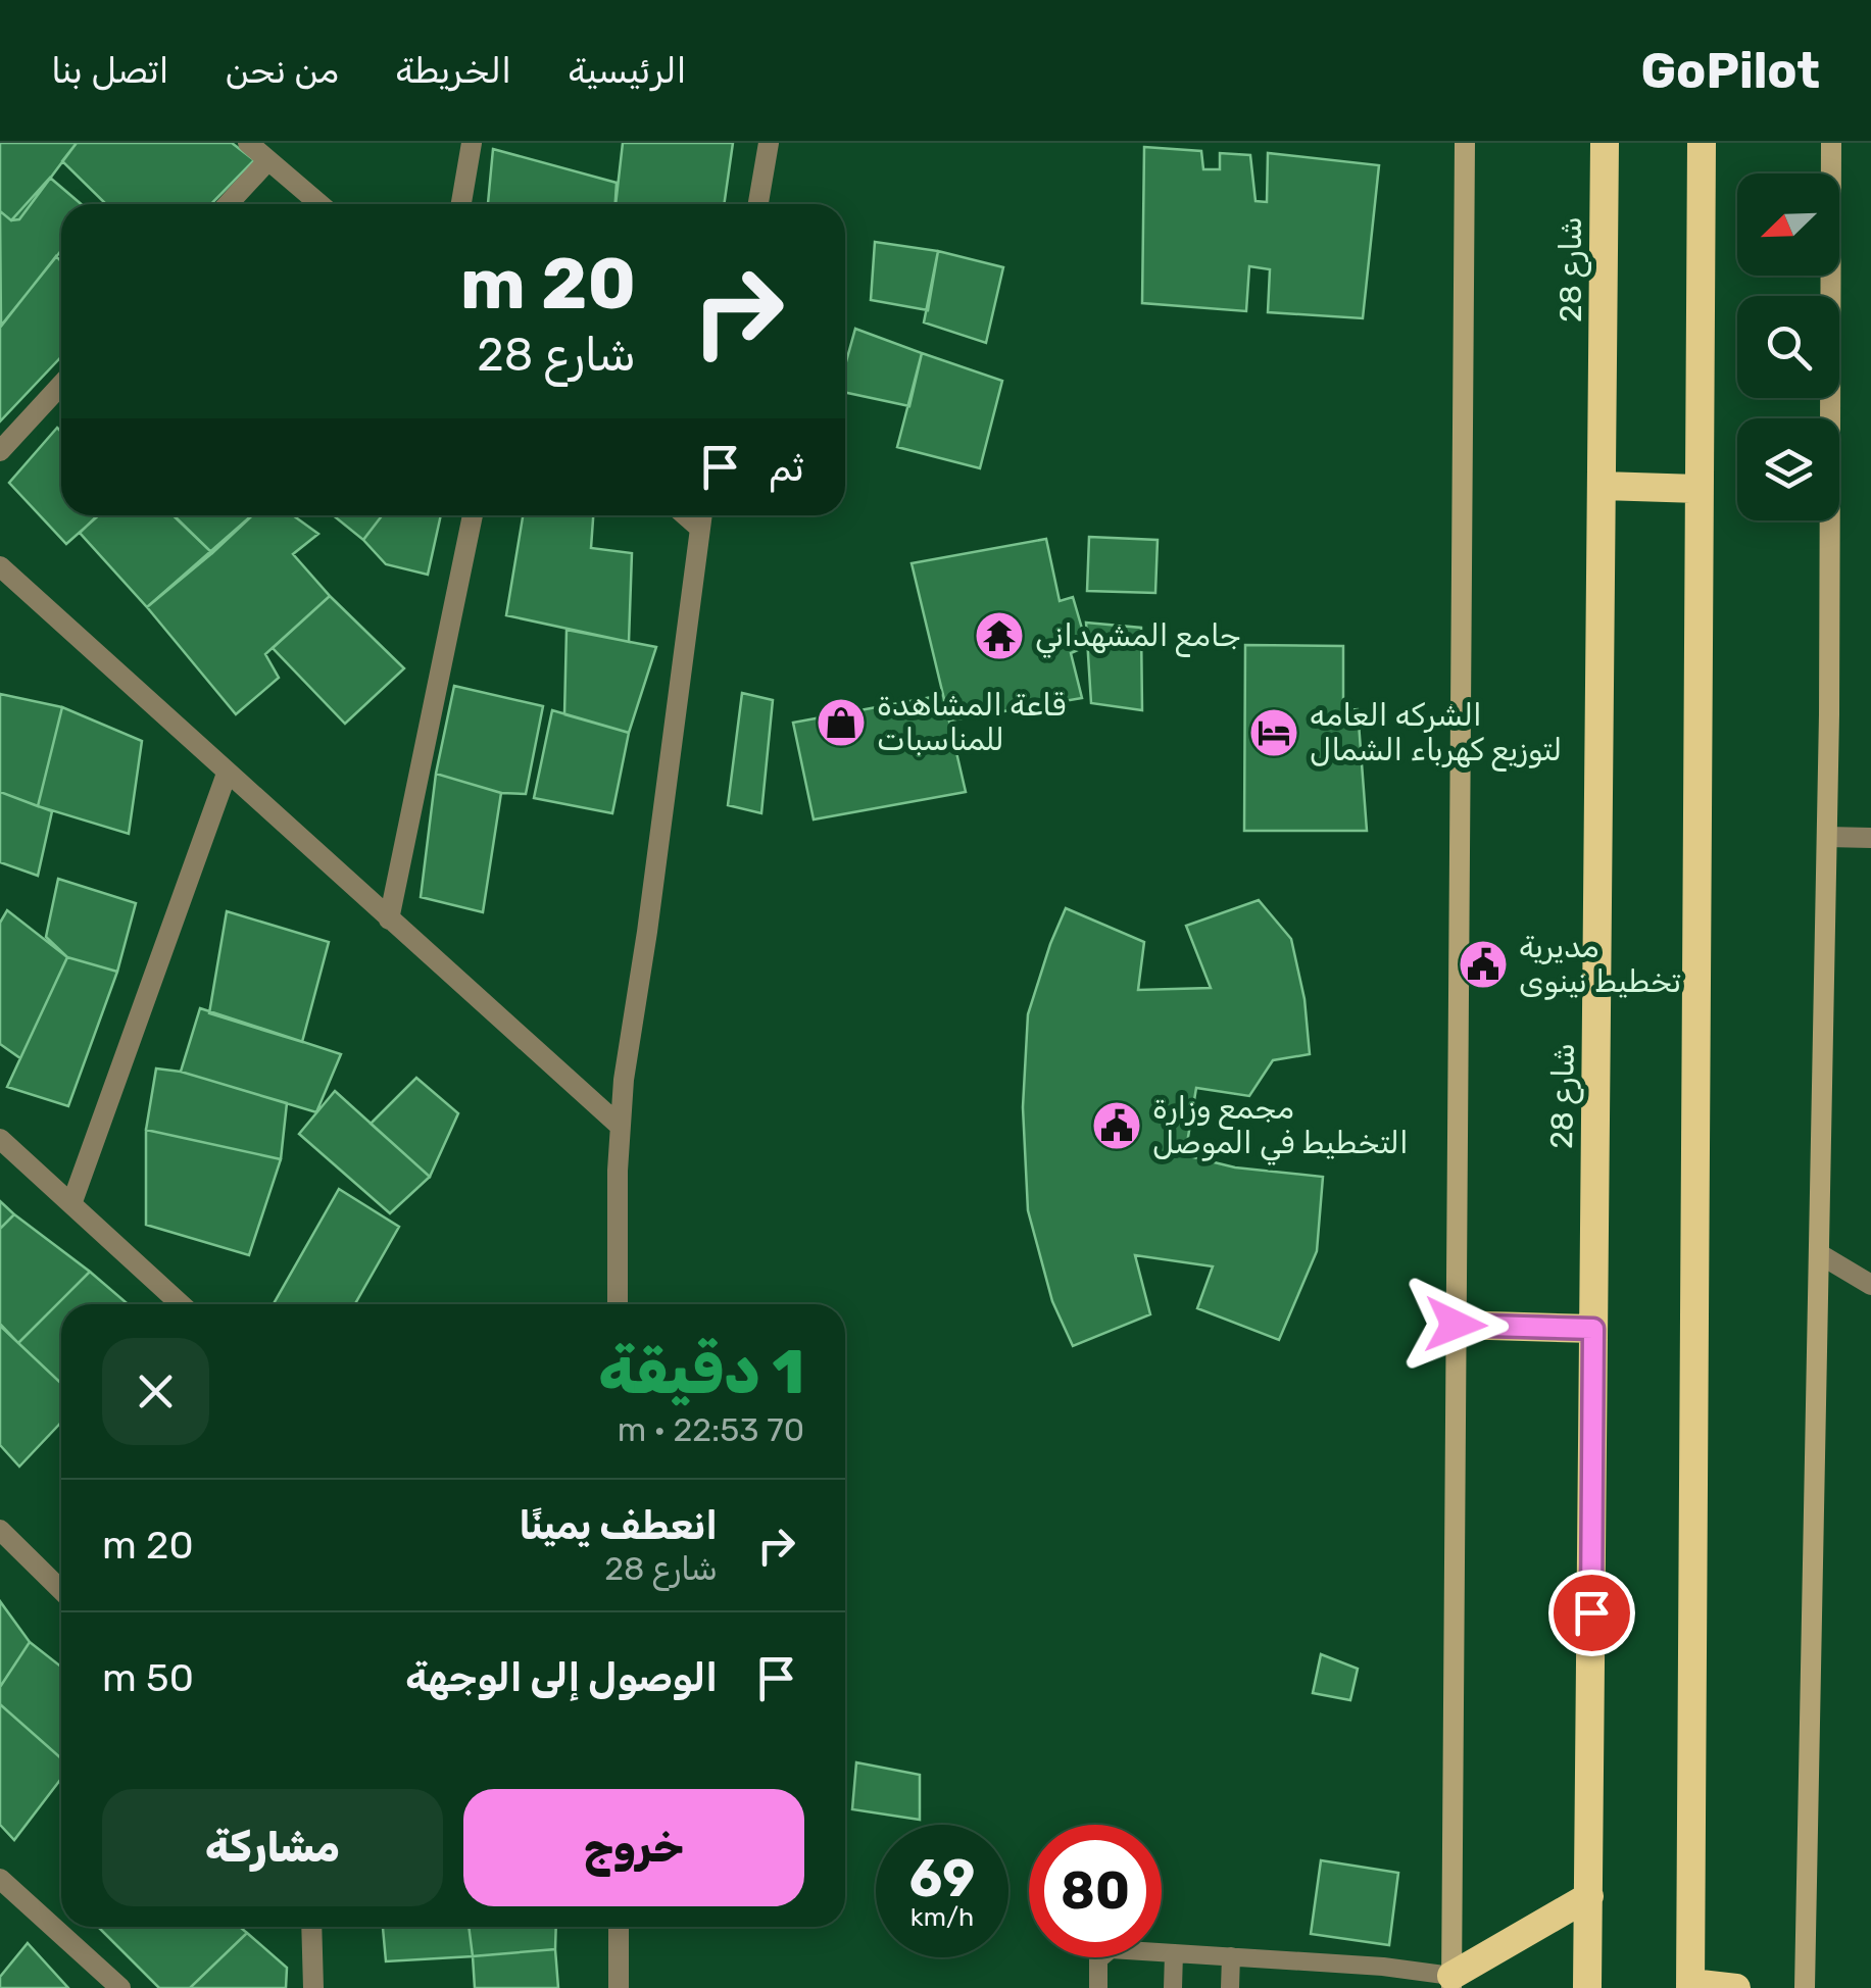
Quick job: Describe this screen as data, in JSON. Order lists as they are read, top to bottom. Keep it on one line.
{"streets":{"highway":["شارع 28"]},"places":{"temple":["جامع المشهداني"],"shop":["قاعة المشاهدة للمناسبات"],"hotel":["الشركه العامه لتوزيع كهرباء الشمال"],"public building":["مديرية تخطيط نينوى","مجمع وزارة التخطيط في الموصل"]},"north":"bottom left","page":{"header":"GoPilot","nav":["الرئيسية","الخريطة","من نحن","اتصل بنا"],"turn":["20 m","شارع 28"],"then":"ثم","heading":["1 دقيقة","70 m · 22:53"],"list":[{"name":"انعطف يمينًا","note":"شارع 28","value":"20 m"},{"name":"الوصول إلى الوجهة","value":"50 m"}],"buttons":["خروج","مشاركة"],"speed":"69 km/h","limit":"80"}}
